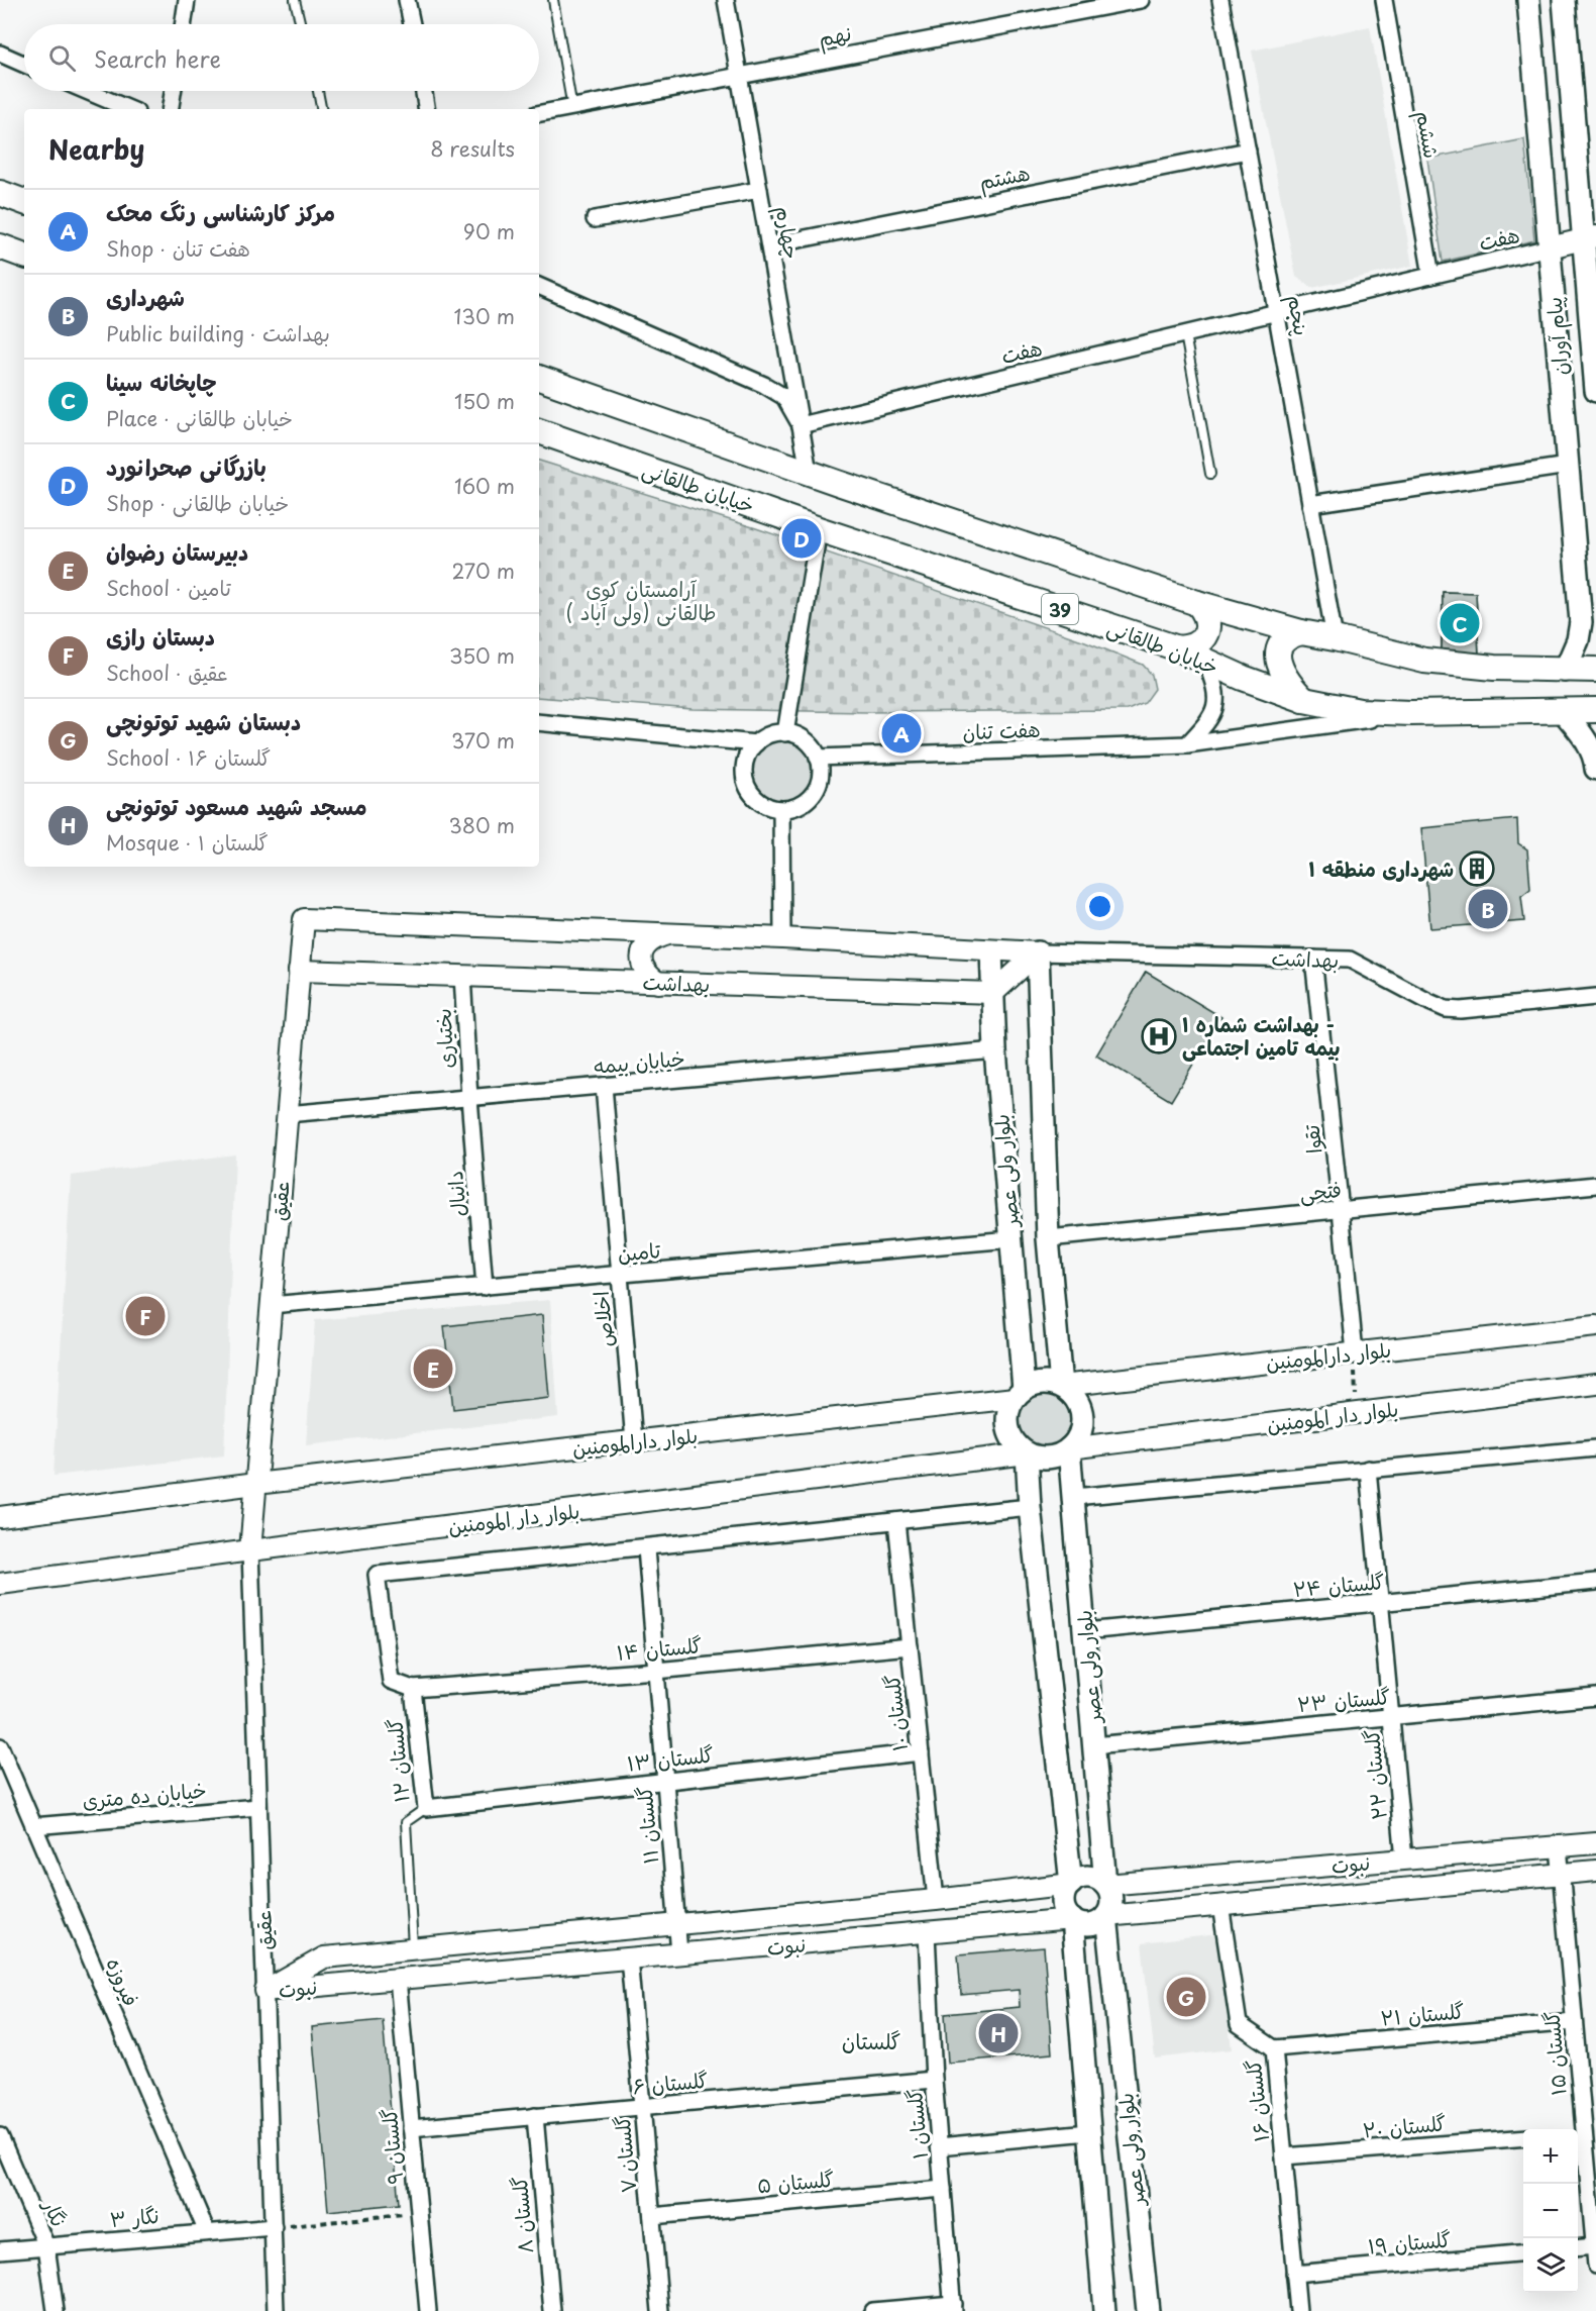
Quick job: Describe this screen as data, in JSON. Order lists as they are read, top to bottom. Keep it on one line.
{"streets":{"main road":["پیام آوران","خیابان طالقانی","39","بلوار ولی عصر"],"street":["نهم","ششم","هشتم","چهارم","هفت","پنجم","هفت تنان","بهداشت","بختیاری","خیابان بیمه","تقوا","فتحی","دانیال","عقیق","تامین","اخلاص","بلوار دارالمومنین","بلوار دار المومنین","گلستان ۲۴","گلستان ۱۴","گلستان ۲۳","گلستان ۱۰","گلستان ۱۳","گلستان ۱۲","گلستان ۲۲","خیابان ده متری","گلستان ۱۱","نبوت","فیروزه","گلستان ۲۱","گلستان ۱۵","گلستان ۶","گلستان ۱۶","گلستان ۱","گلستان ۲۰","گلستان ۹","گلستان ۷","گلستان ۵","نگار","گلستان ۸","نگار ۳","گلستان ۱۹"]},"crossings":[["نهم","چهارم"],["ششم","هفت"],["هشتم","چهارم"],["هشتم","پنجم"],["چهارم","هفت"],["چهارم","39"],["هفت","پنجم"],["هفت","پیام آوران"],["پنجم","39"],["پیام آوران","39"],["خیابان طالقانی","هفت تنان"],["بهداشت","بختیاری"],["بهداشت","تقوا"],["بهداشت","بلوار ولی عصر"],["بهداشت","عقیق"],["بختیاری","خیابان بیمه"],["بختیاری","دانیال"],["خیابان بیمه","بلوار ولی عصر"],["خیابان بیمه","دانیال"],["خیابان بیمه","عقیق"],["خیابان بیمه","اخلاص"],["تقوا","فتحی"],["تقوا","بلوار دارالمومنین"],["بلوار ولی عصر","فتحی"],["بلوار ولی عصر","تامین"],["بلوار ولی عصر","بلوار دارالمومنین"],["بلوار ولی عصر","بلوار دار المومنین"],["بلوار ولی عصر","گلستان ۲۴"],["بلوار ولی عصر","گلستان ۲۳"],["بلوار ولی عصر","نبوت"],["دانیال","تامین"],["عقیق","تامین"],["عقیق","بلوار دارالمومنین"],["عقیق","بلوار دار المومنین"],["عقیق","خیابان ده متری"],["عقیق","نبوت"],["عقیق","نگار ۳"],["تامین","اخلاص"],["اخلاص","بلوار دارالمومنین"],["بلوار دارالمومنین","بلوار دار المومنین"],["گلستان ۲۴","گلستان ۲۲"],["گلستان ۱۴","گلستان ۱۰"],["گلستان ۱۴","گلستان ۱۲"],["گلستان ۱۴","گلستان ۱۱"],["گلستان ۲۳","گلستان ۲۲"],["گلستان ۱۰","گلستان ۱۳"],["گلستان ۱۰","نبوت"],["گلستان ۱۳","گلستان ۱۲"],["گلستان ۱۳","گلستان ۱۱"],["گلستان ۱۲","نبوت"],["گلستان ۲۲","نبوت"],["خیابان ده متری","فیروزه"],["گلستان ۱۱","نبوت"],["نبوت","گلستان ۱۵"],["نبوت","گلستان ۱۶"],["نبوت","گلستان ۱"],["نبوت","گلستان ۹"],["نبوت","گلستان ۷"],["فیروزه","نگار ۳"],["گلستان ۲۱","گلستان ۱۵"],["گلستان ۲۱","گلستان ۱۶"],["گلستان ۶","گلستان ۱"],["گلستان ۶","گلستان ۹"],["گلستان ۶","گلستان ۷"],["گلستان ۶","گلستان ۸"],["گلستان ۱۶","گلستان ۲۰"],["گلستان ۱۶","گلستان ۱۹"],["گلستان ۱","گلستان ۵"],["گلستان ۷","گلستان ۵"],["نگار","نگار ۳"]],"districts":["گلستان"],"parks":["آرامستان کوی طالقانی (ولی آباد )"],"places":{"building":["شهرداری منطقه ۱"],"hospital":["بهداشت شماره ۱ - بیمه تامین اجتماعی"]},"page":{"search":"Search here","heading":["Nearby","8 results"],"list":[{"mark":"A","name":"مرکز کارشناسی رنگ محک","note":"Shop · هفت تنان","value":"90 m"},{"mark":"B","name":"شهرداری","note":"Public building · بهداشت","value":"130 m"},{"mark":"C","name":"چاپخانه سینا","note":"Place · خیابان طالقانی","value":"150 m"},{"mark":"D","name":"بازرگانی صحرانورد","note":"Shop · خیابان طالقانی","value":"160 m"},{"mark":"E","name":"دبیرستان رضوان","note":"School · تامین","value":"270 m"},{"mark":"F","name":"دبستان رازی","note":"School · عقیق","value":"350 m"},{"mark":"G","name":"دبستان شهید توتونچی","note":"School · گلستان ۱۶","value":"370 m"},{"mark":"H","name":"مسجد شهید مسعود توتونچی","note":"Mosque · گلستان ۱","value":"380 m"}],"pins":["D","C","A","B","F","E","G","H"],"map_buttons":["+","−"]}}
